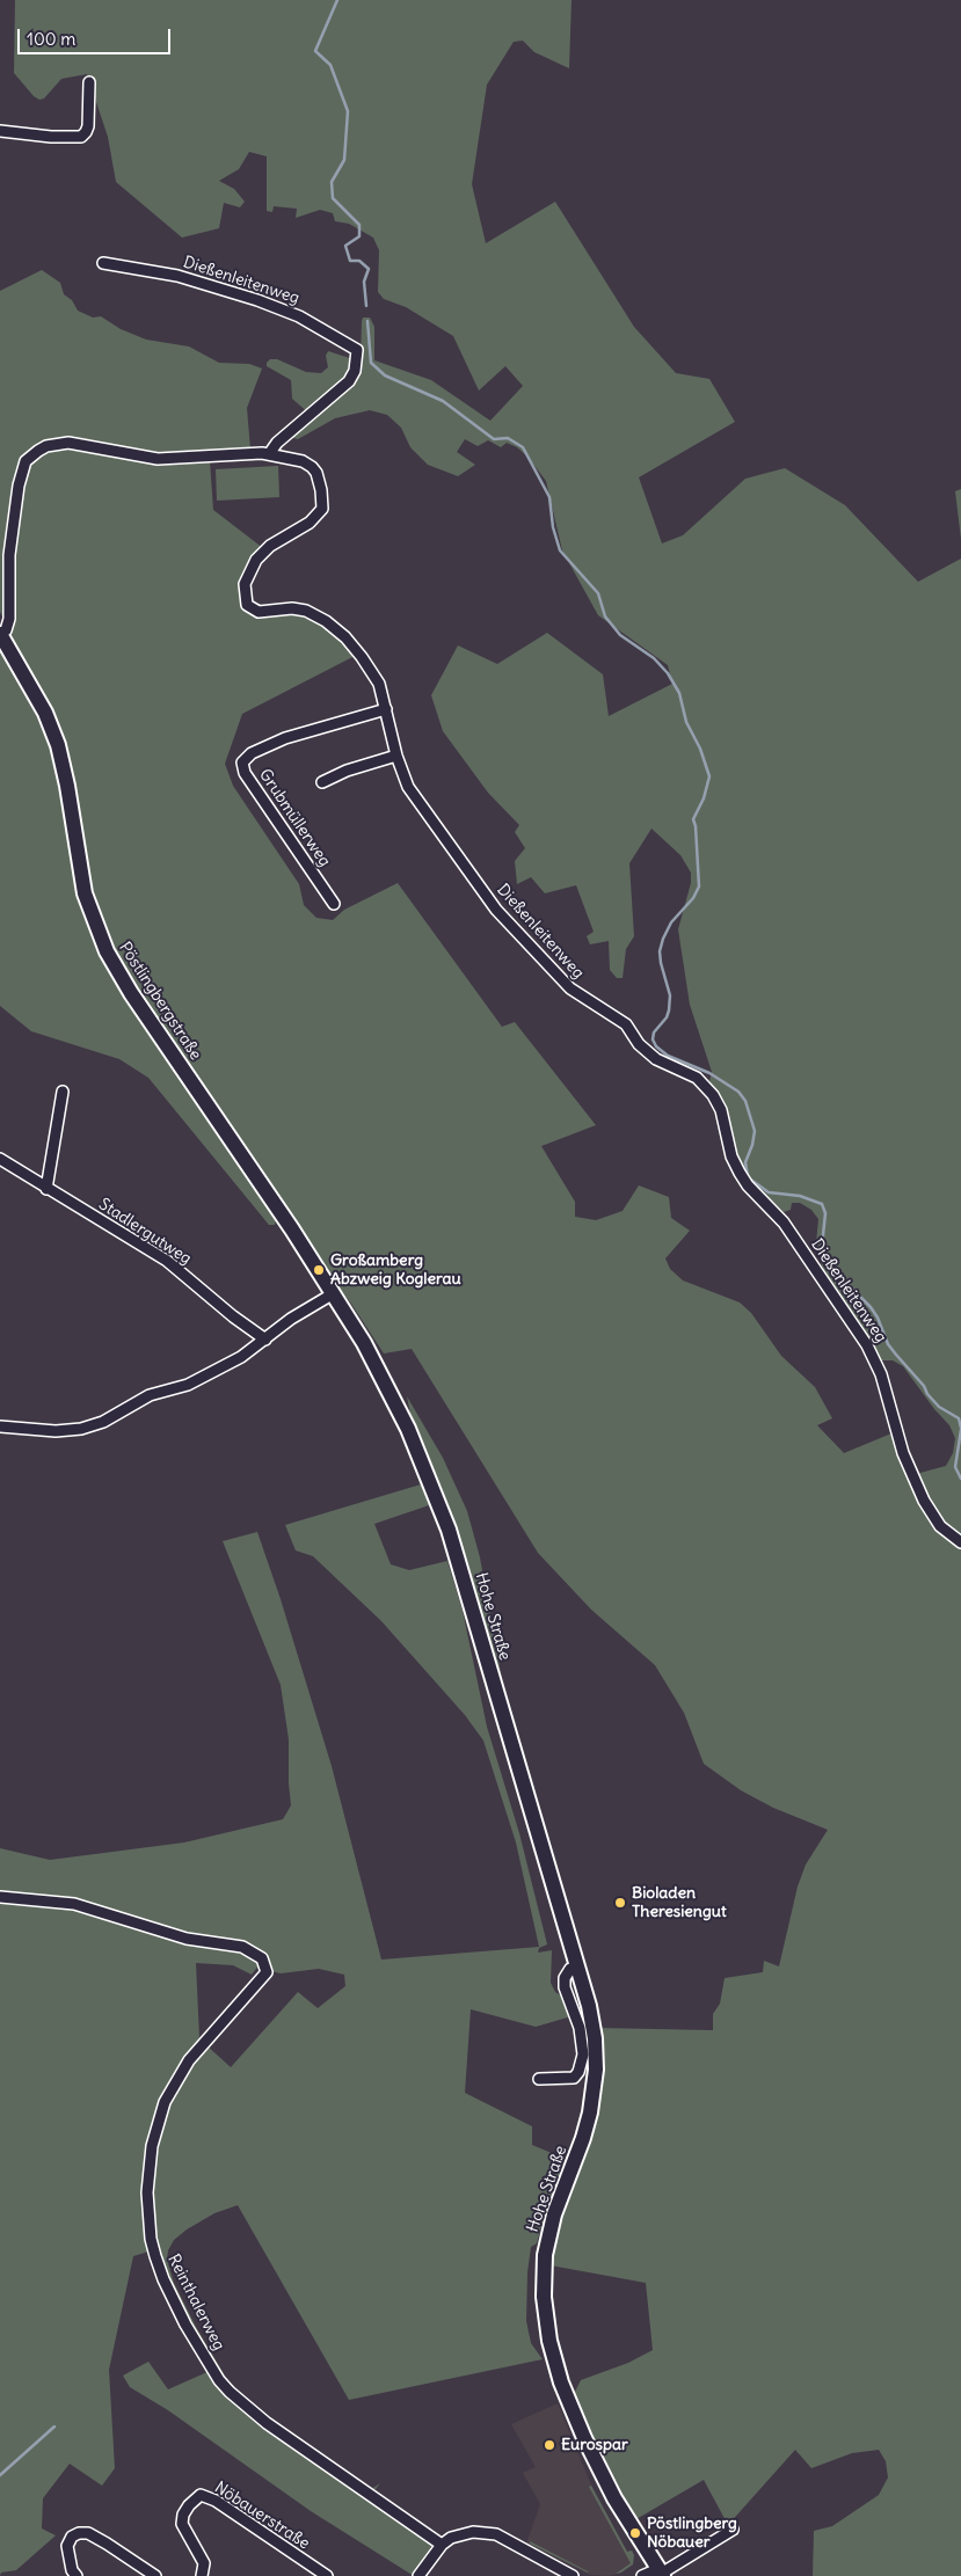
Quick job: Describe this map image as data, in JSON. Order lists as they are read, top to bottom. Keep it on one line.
{"streets":{"main road":["Pöstlingbergstraße","Hohe Straße"],"street":["Dießenleitenweg","Grubmüllerweg","Stadlergutweg","Reinthalerweg","Nöbauerstraße"]},"crossings":[["Dießenleitenweg","Grubmüllerweg"],["Dießenleitenweg","Pöstlingbergstraße"],["Pöstlingbergstraße","Hohe Straße"]],"places":["Großamberg Abzweig Koglerau","Bioladen Theresiengut","Eurospar","Pöstlingberg Nöbauer"],"scale_bar":"100 m"}
